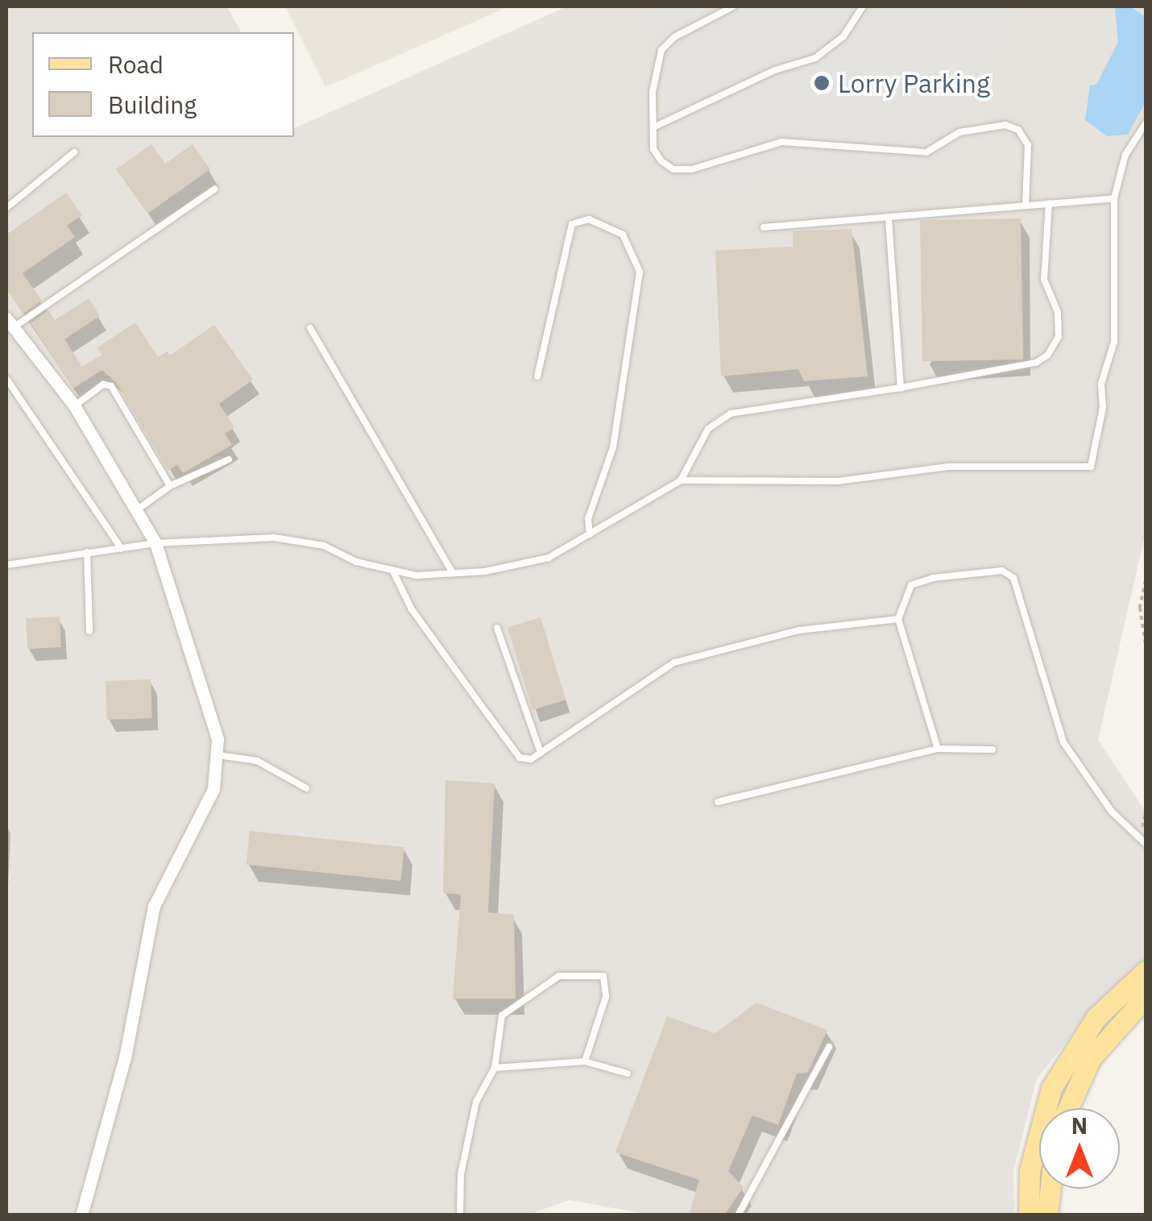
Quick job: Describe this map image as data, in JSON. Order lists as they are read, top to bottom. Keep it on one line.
{"places":["Lorry Parking"],"legend":["Road","Building"],"north":"top"}
